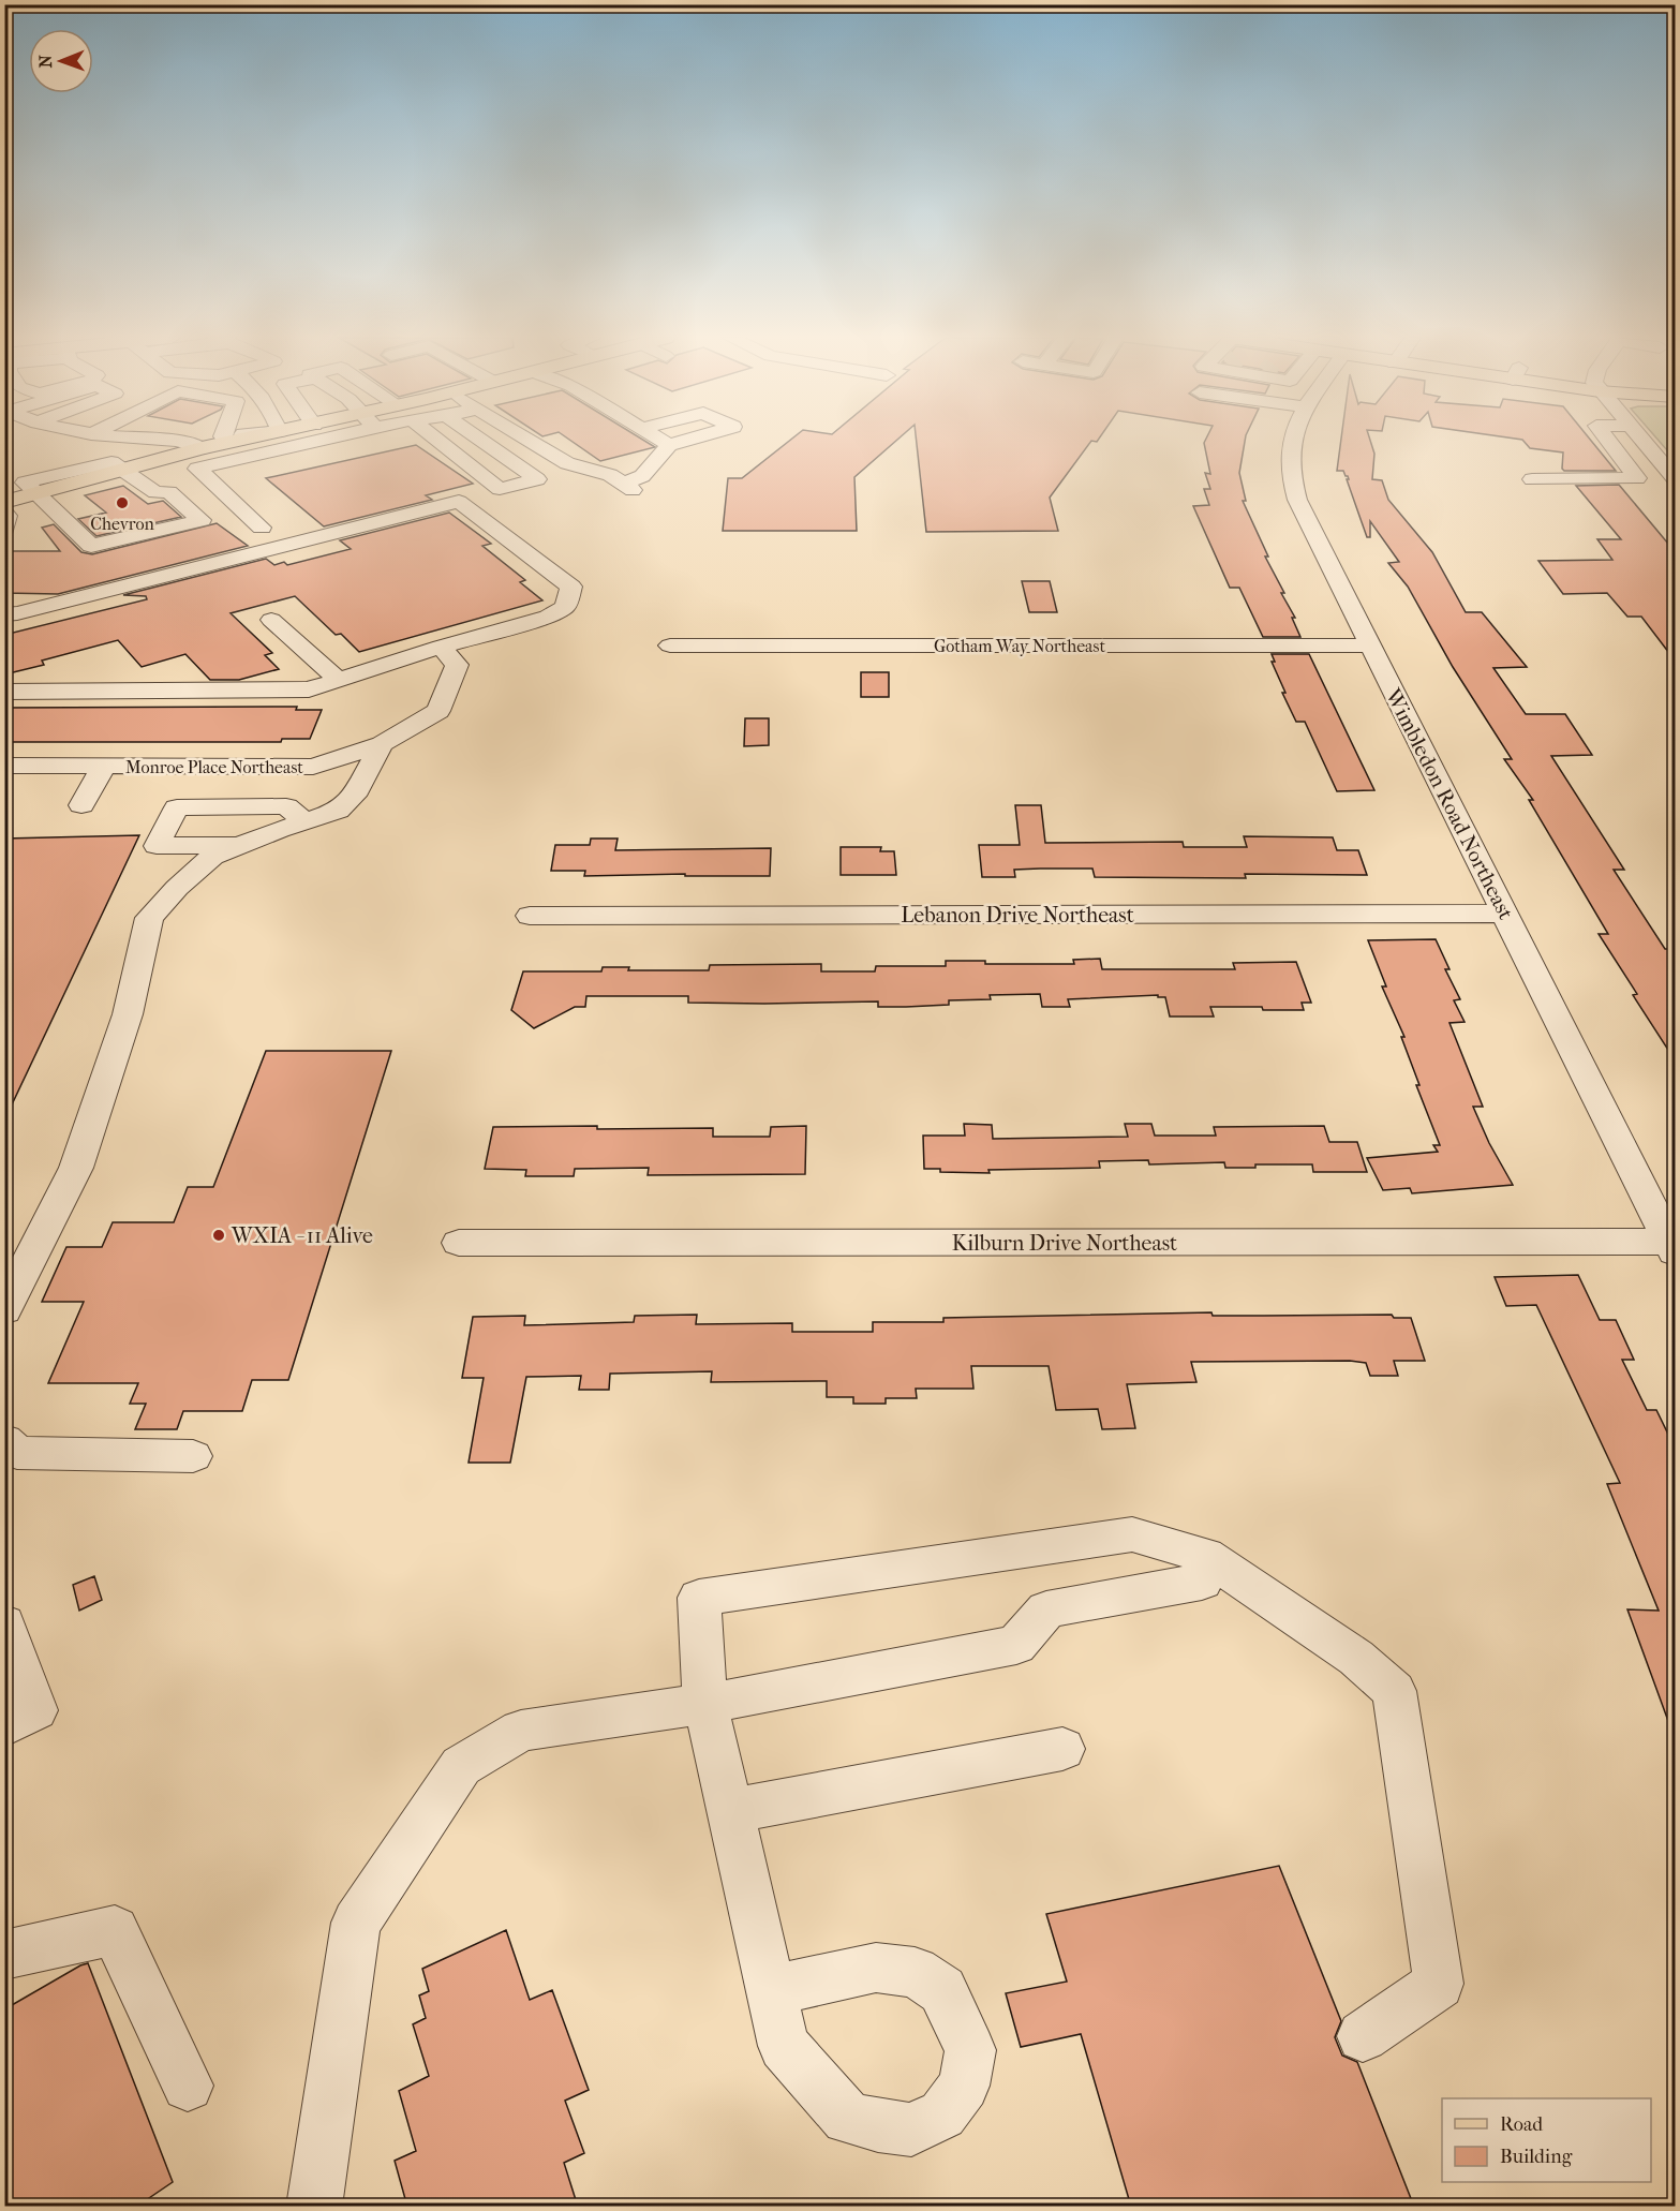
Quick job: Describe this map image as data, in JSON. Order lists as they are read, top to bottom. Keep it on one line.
{"streets":{"street":["Gotham Way Northeast","Monroe Place Northeast","Wimbledon Road Northeast","Lebanon Drive Northeast","Kilburn Drive Northeast"]},"crossings":[["Gotham Way Northeast","Wimbledon Road Northeast"],["Wimbledon Road Northeast","Lebanon Drive Northeast"],["Wimbledon Road Northeast","Kilburn Drive Northeast"]],"places":["Chevron","WXIA - 11 Alive"],"legend":["Road","Building"],"north":"left"}
